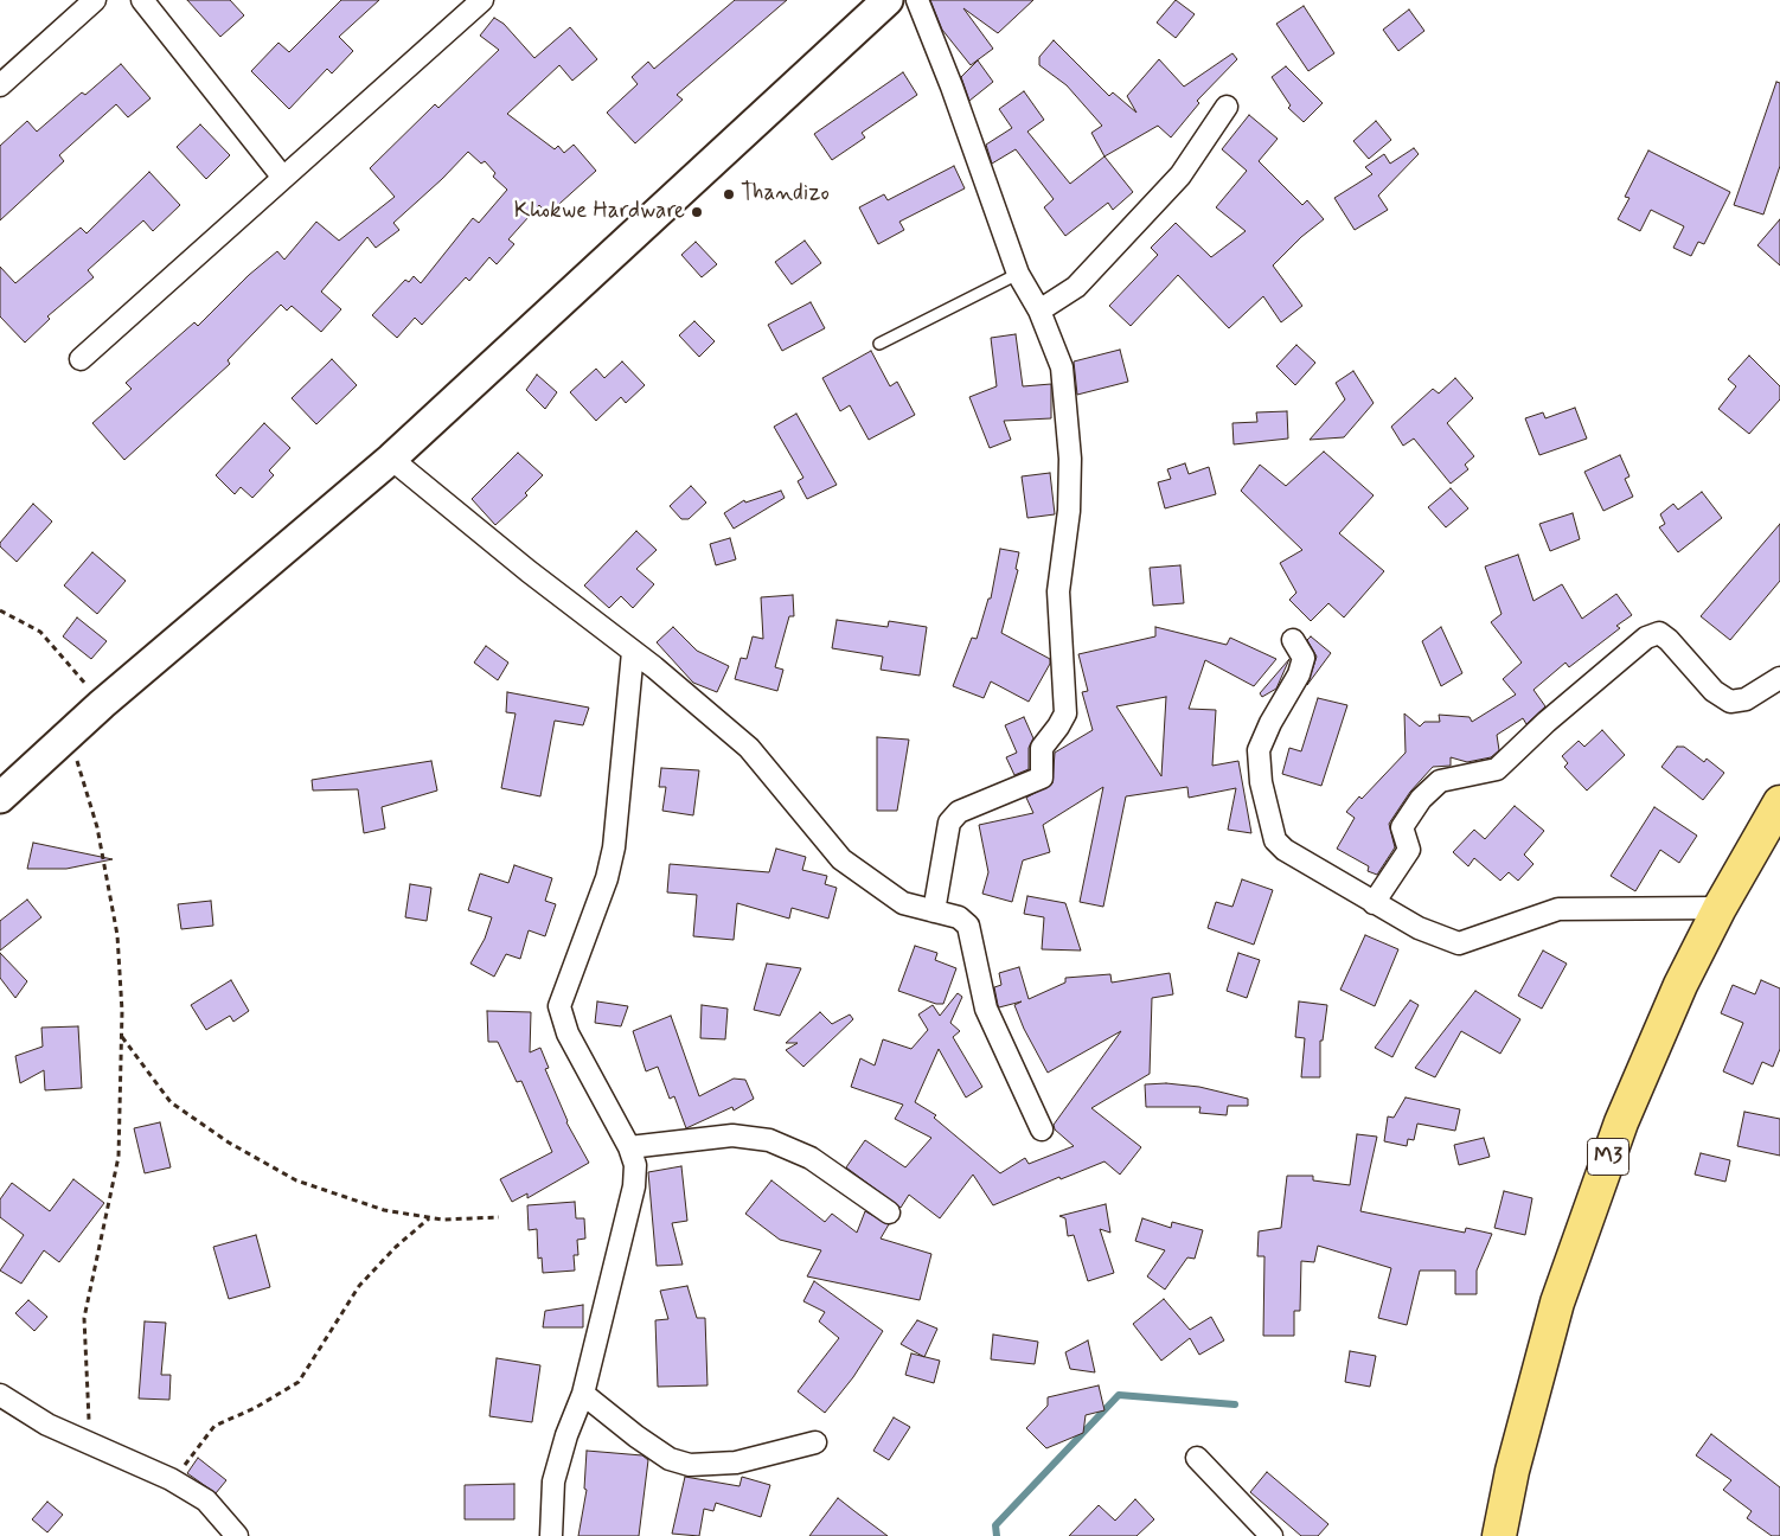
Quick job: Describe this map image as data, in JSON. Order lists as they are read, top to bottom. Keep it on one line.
{"streets":{"highway":["M3"]},"places":["Thandizo","Khokwe Hardware"]}
